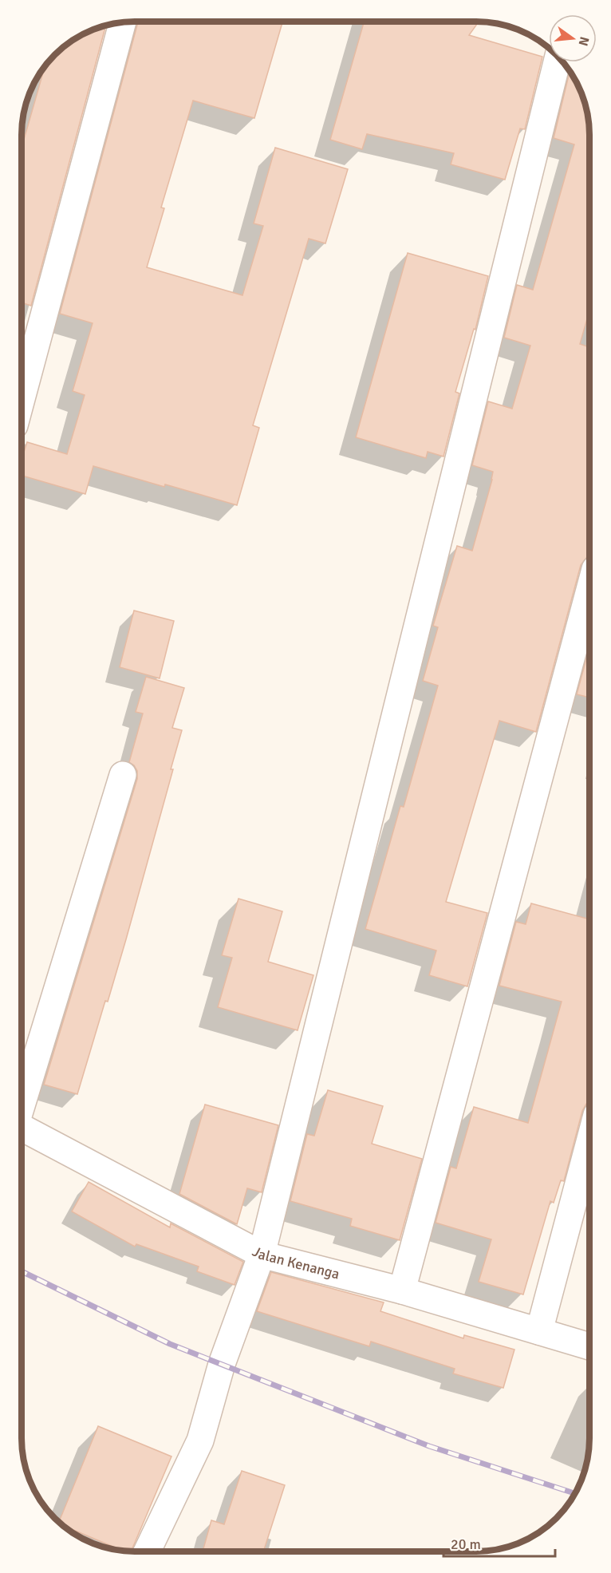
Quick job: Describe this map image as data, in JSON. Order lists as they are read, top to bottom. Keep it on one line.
{"streets":{"street":["Jalan Kenanga"]},"scale_bar":"20 m","north":"right"}
